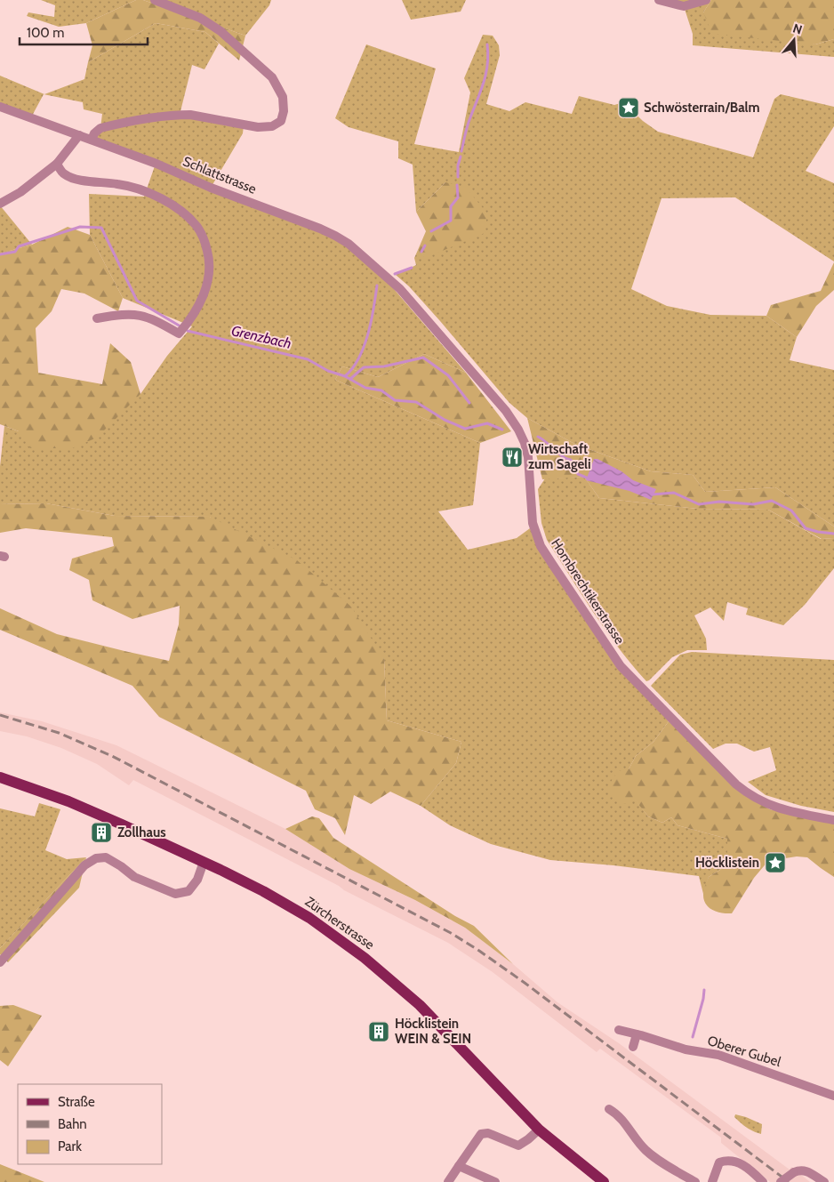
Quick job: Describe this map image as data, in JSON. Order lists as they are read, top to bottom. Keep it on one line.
{"streets":{"main road":["Zürcherstrasse"],"street":["Schlattstrasse","Hombrechtikerstrasse","Oberer Gubel"]},"crossings":[["Schlattstrasse","Hombrechtikerstrasse"]],"water":["Grenzbach"],"places":{"place":["Schwösterrain/Balm","Höcklistein"],"restaurant":["Wirtschaft zum Sageli"],"building":["Zollhaus","Höcklistein WEIN & SEIN"]},"legend":["Straße","Bahn","Park"],"scale_bar":"100 m","north":"top"}
